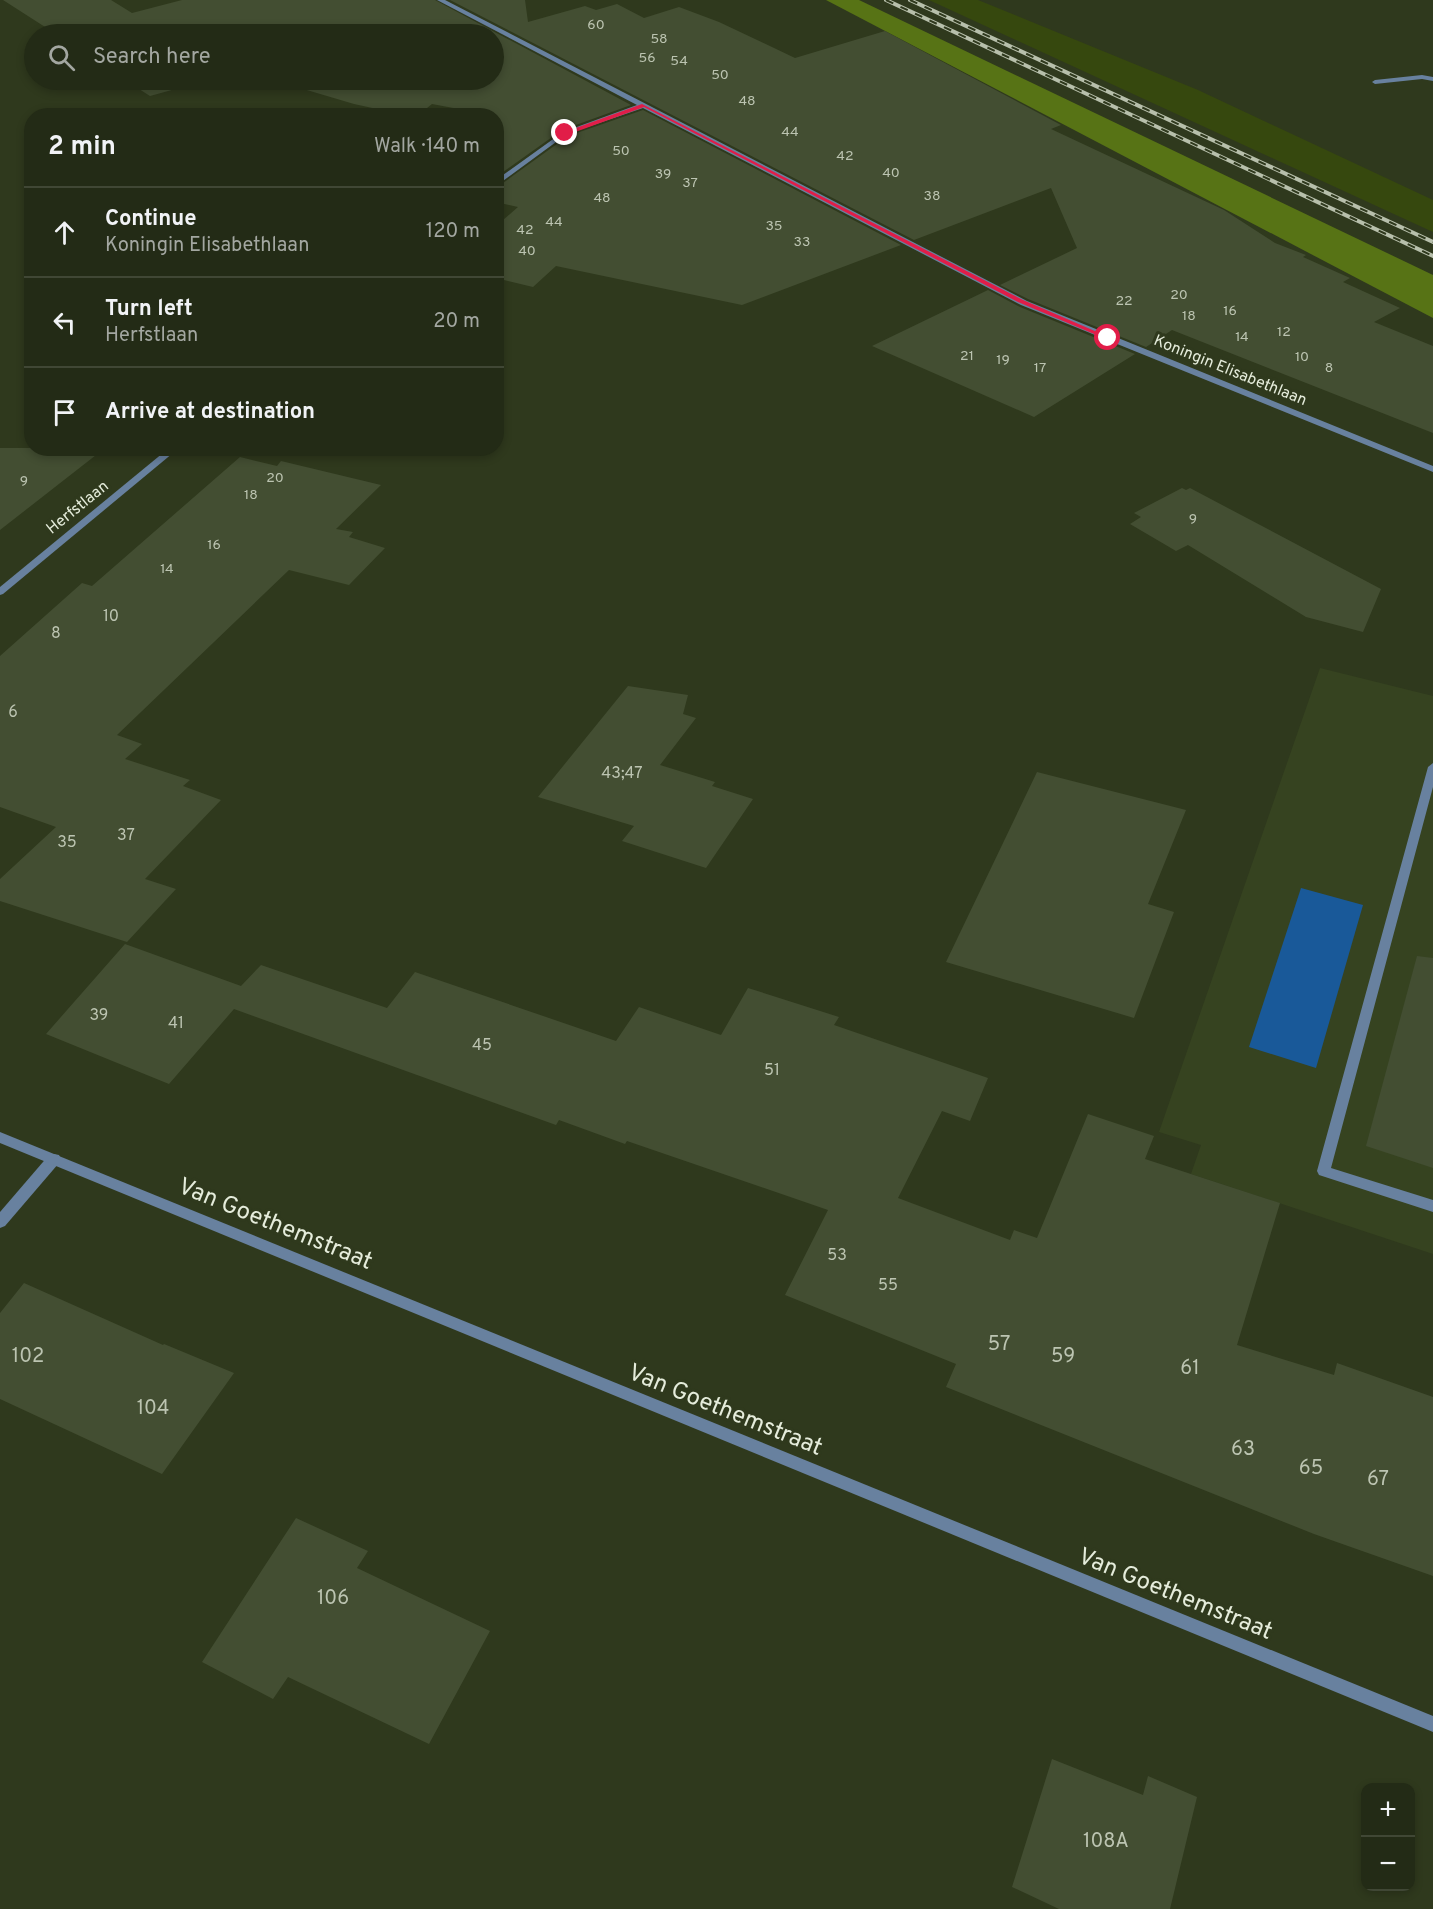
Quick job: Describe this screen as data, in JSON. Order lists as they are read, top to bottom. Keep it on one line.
{"streets":{"street":["Koningin Elisabethlaan","Herfstlaan","Van Goethemstraat"]},"house_numbers":["60","58","56","54","50","48","44","50","42","40","39","37","38","48","44","35","42","33","40","20","22","16","18","12","14","21","10","19","17","8","20","9","18","9","16","14","10","8","6","43;47","37","35","39","41","45","51","53","55","57","102","59","61","104","63","65","67","106","108A"],"page":{"search":"Search here","heading":["2 min","Walk · 140 m"],"list":[["Continue","Koningin Elisabethlaan","120 m"],["Turn left","Herfstlaan","20 m"],"Arrive at destination"],"map_buttons":["+","−"]}}
